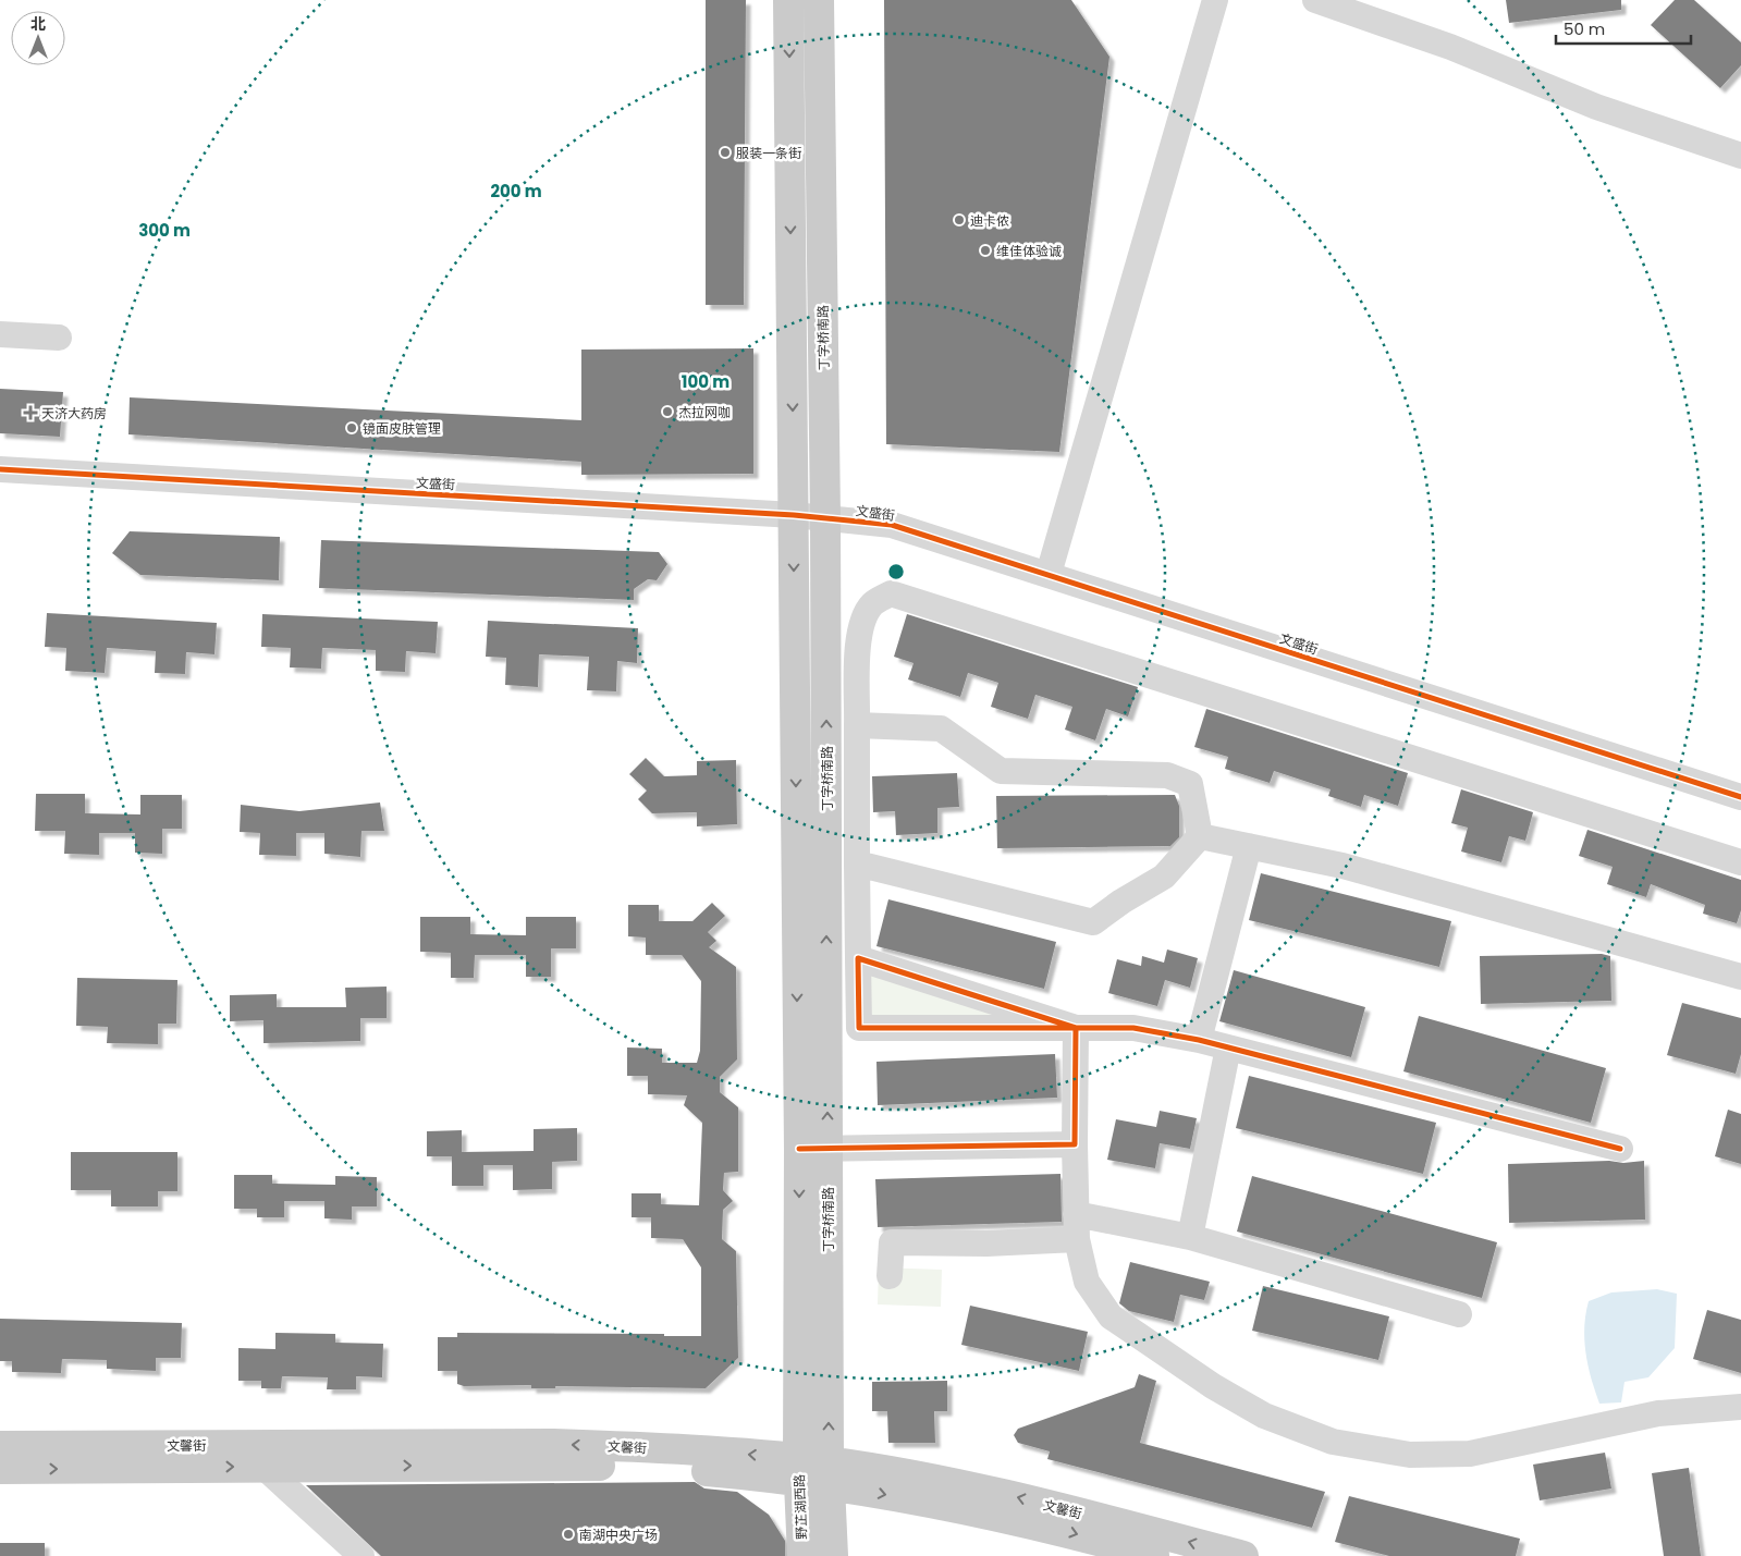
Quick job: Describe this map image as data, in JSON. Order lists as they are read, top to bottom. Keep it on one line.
{"streets":{"main road":["丁字桥南路","文馨街","野芷湖西路"],"street":["文盛街"]},"crossings":[["丁字桥南路","文盛街"],["丁字桥南路","文馨街"],["文馨街","野芷湖西路"]],"places":{"other":["服装一条街","迪卡侬","维佳体验诚","杰拉网咖","镜面皮肤管理","南湖中央广场"],"health":["天济大药房"]},"scale_bar":"50 m","north":"top","rings":["200 m","300 m","100 m"]}
